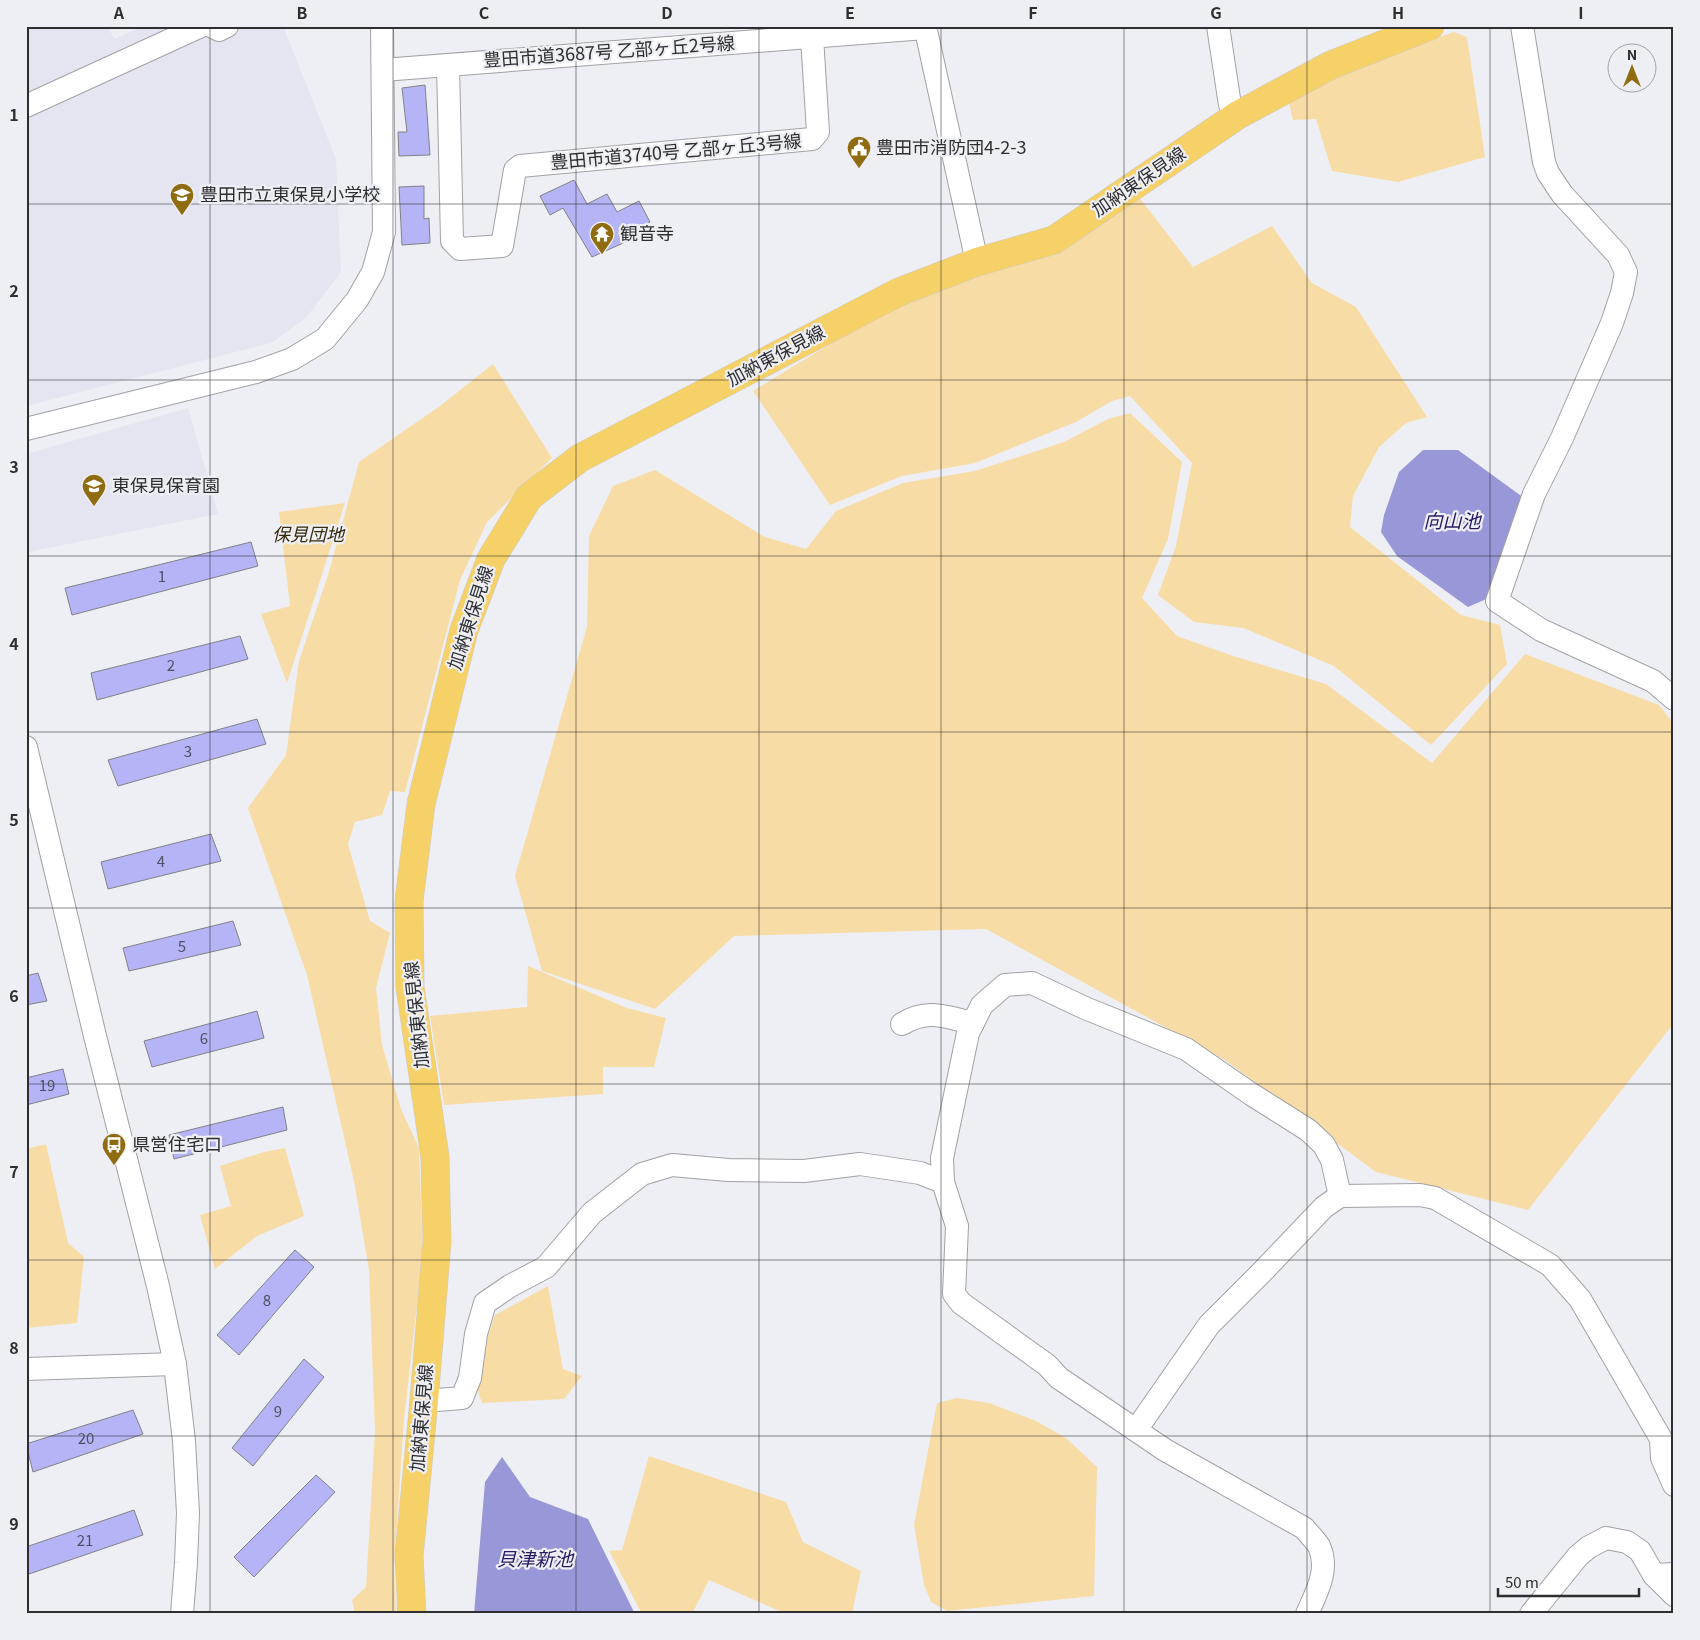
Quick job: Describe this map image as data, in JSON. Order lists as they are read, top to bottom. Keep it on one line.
{"streets":{"main road":["加納東保見線"],"street":["豊田市道3687号 乙部ヶ丘2号線","豊田市道3740号 乙部ヶ丘3号線"]},"crossings":[["豊田市道3687号 乙部ヶ丘2号線","豊田市道3740号 乙部ヶ丘3号線"]],"water":["向山池","貝津新池"],"parks":["保見団地"],"places":{"public building":["豊田市消防団4-2-3"],"school or university":["豊田市立東保見小学校","東保見保育園"],"temple":["観音寺"],"bus stop":["県営住宅口"]},"house_numbers":["1","2","3","4","5","6","19","8","9","20","21"],"scale_bar":"50 m","north":"top","grid":{"columns":["A","B","C","D","E","F","G","H","I"],"rows":["1","2","3","4","5","6","7","8","9"]}}
